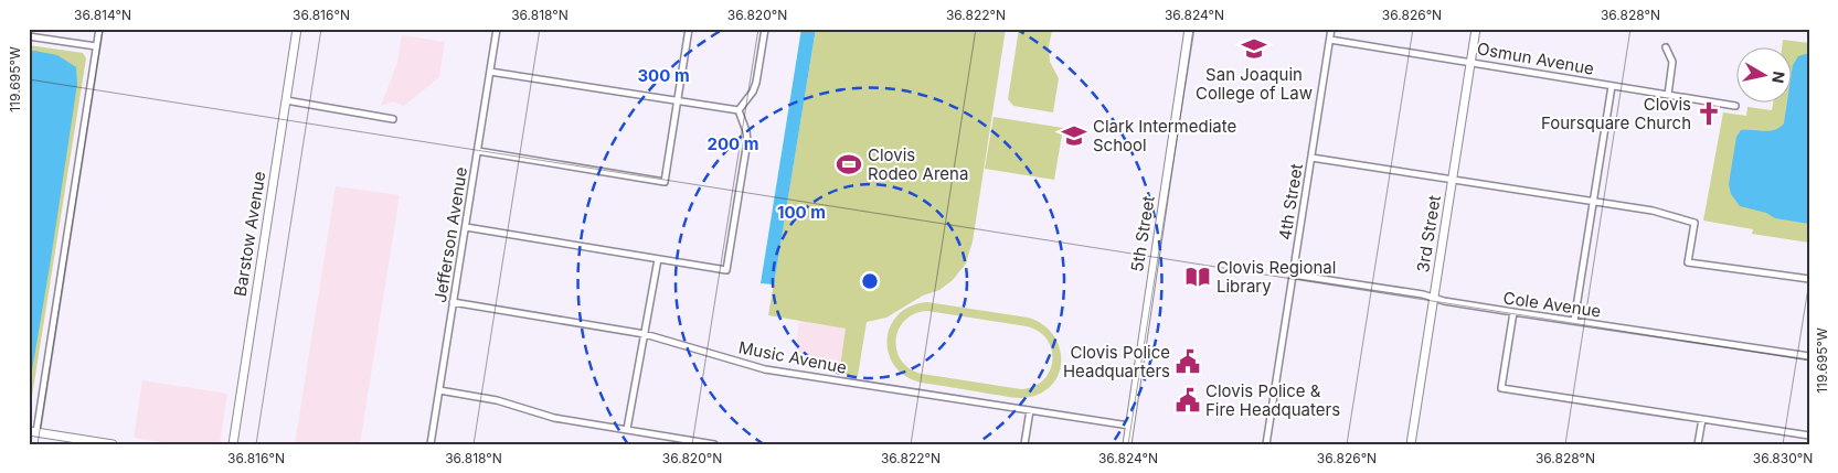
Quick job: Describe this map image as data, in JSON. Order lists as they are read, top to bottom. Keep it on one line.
{"streets":{"main road":["Barstow Avenue","5th Street","3rd Street"],"street":["Osmun Avenue","4th Street","Jefferson Avenue","Cole Avenue","Music Avenue"]},"crossings":[["Osmun Avenue","4th Street"],["Osmun Avenue","3rd Street"],["4th Street","Cole Avenue"],["5th Street","Music Avenue"],["3rd Street","Cole Avenue"],["Jefferson Avenue","Music Avenue"]],"places":{"school or university":["San Joaquin College of Law","Clark Intermediate School"],"church":["Clovis Foursquare Church"],"sports":["Clovis Rodeo Arena"],"library":["Clovis Regional Library"],"public building":["Clovis Police Headquarters","Clovis Police & Fire Headquaters"]},"north":"right","coordinates":["36.814°N","36.816°N","36.818°N","36.820°N","36.822°N","36.824°N","36.826°N","36.828°N","119.695°W","36.830°N"],"rings":["300 m","200 m","100 m"]}
